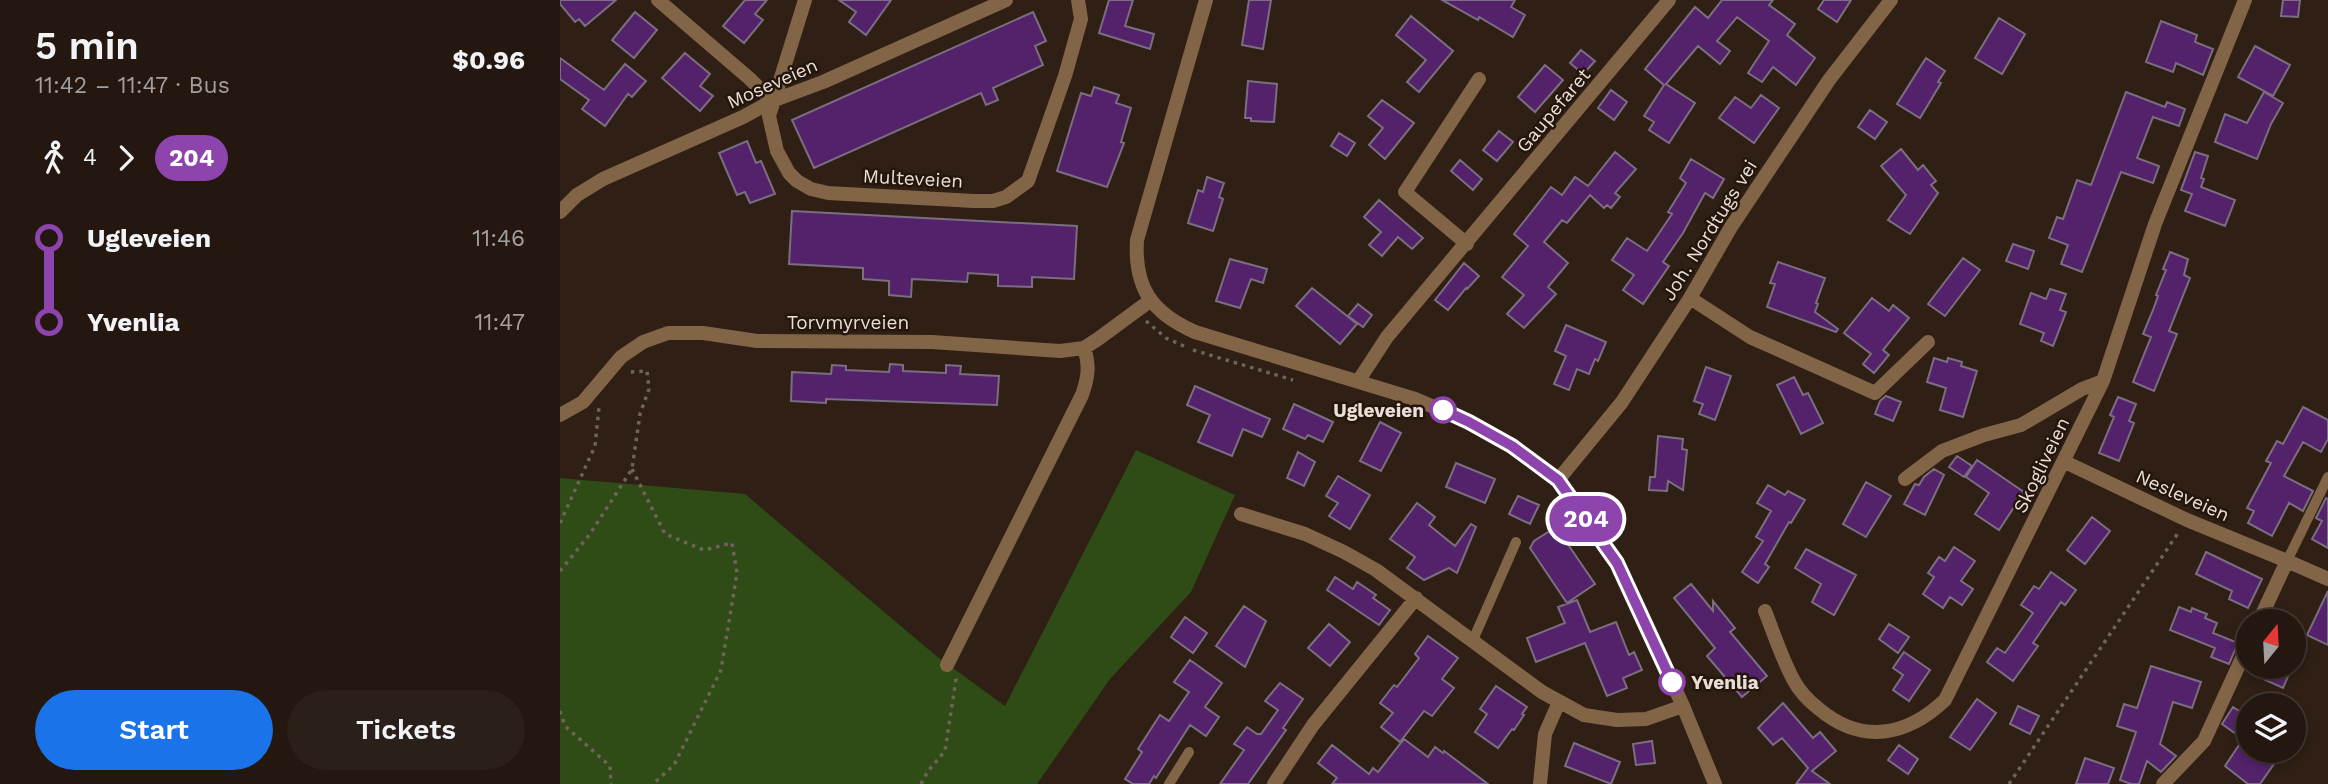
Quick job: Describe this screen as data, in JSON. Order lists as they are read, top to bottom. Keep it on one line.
{"streets":{"street":["Moseveien","Gaupefaret","Multeveien","Joh. Nordtugs vei","Torvmyrveien","Skogliveien","Nesleveien"]},"crossings":[["Moseveien","Multeveien"],["Skogliveien","Nesleveien"]],"places":["Ugleveien","Yvenlia"],"lines":["bus line 204"],"north":"top","page":{"heading":["5 min","11:42 – 11:47 · Bus","$0.96"],"on_map":"204","legs":["4","204"],"list":[{"name":"Ugleveien","value":"11:46"},{"name":"Yvenlia","value":"11:47"}],"buttons":["Start","Tickets"]}}
